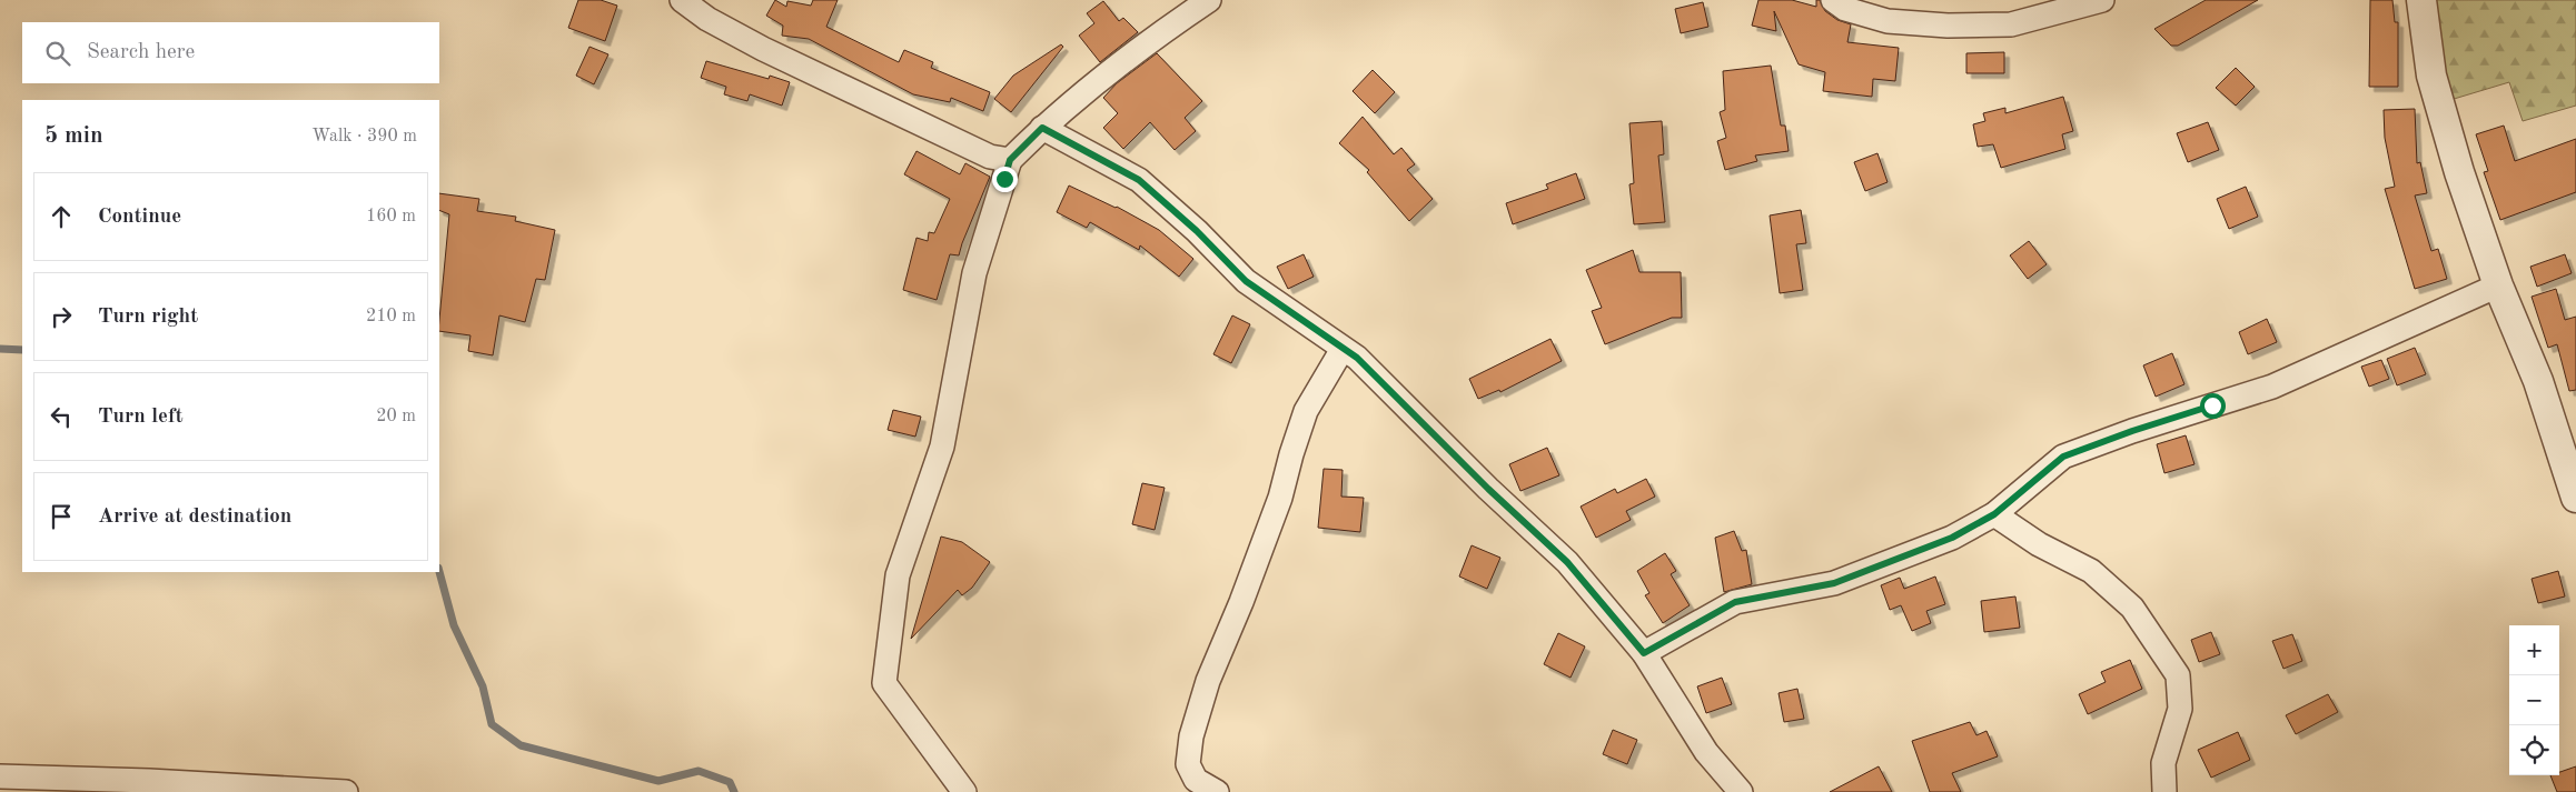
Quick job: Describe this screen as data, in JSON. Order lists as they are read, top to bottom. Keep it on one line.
{"page":{"search":"Search here","heading":["5 min","Walk · 390 m"],"list":[["Continue","160 m"],["Turn right","210 m"],["Turn left","20 m"],"Arrive at destination"],"map_buttons":["+","−"]}}
